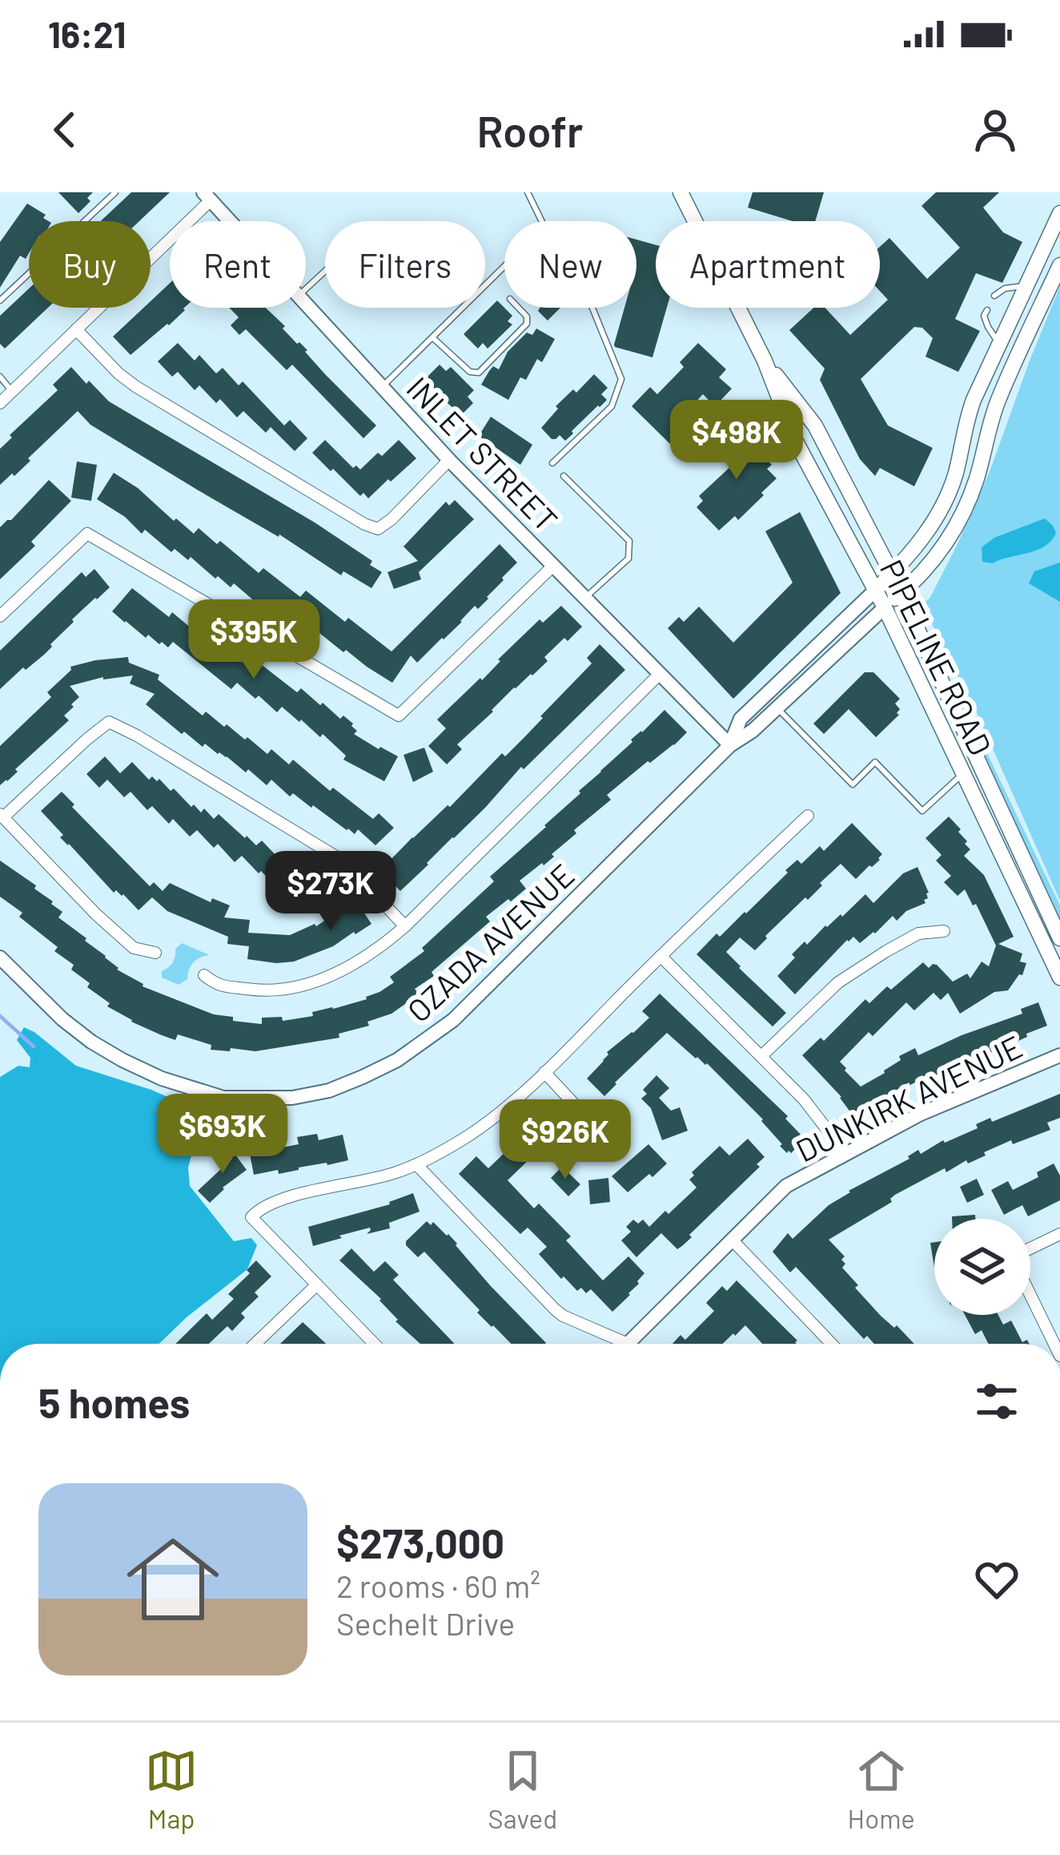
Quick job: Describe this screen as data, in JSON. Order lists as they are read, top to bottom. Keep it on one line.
{"streets":{"main road":["PIPELINE ROAD"],"street":["INLET STREET","OZADA AVENUE","DUNKIRK AVENUE"]},"crossings":[["INLET STREET","OZADA AVENUE"],["PIPELINE ROAD","OZADA AVENUE"]],"page":{"status":"16:21","header":"Roofr","chip":["Buy","Rent","Filters","New","Apartment"],"price":["$498K","$395K","$273K","$693K","$926K"],"heading":"5 homes","list":[{"name":"$273,000","note":"2 rooms · 60 m² · Sechelt Drive"}],"tabs":["Map","Saved","Home"]}}
